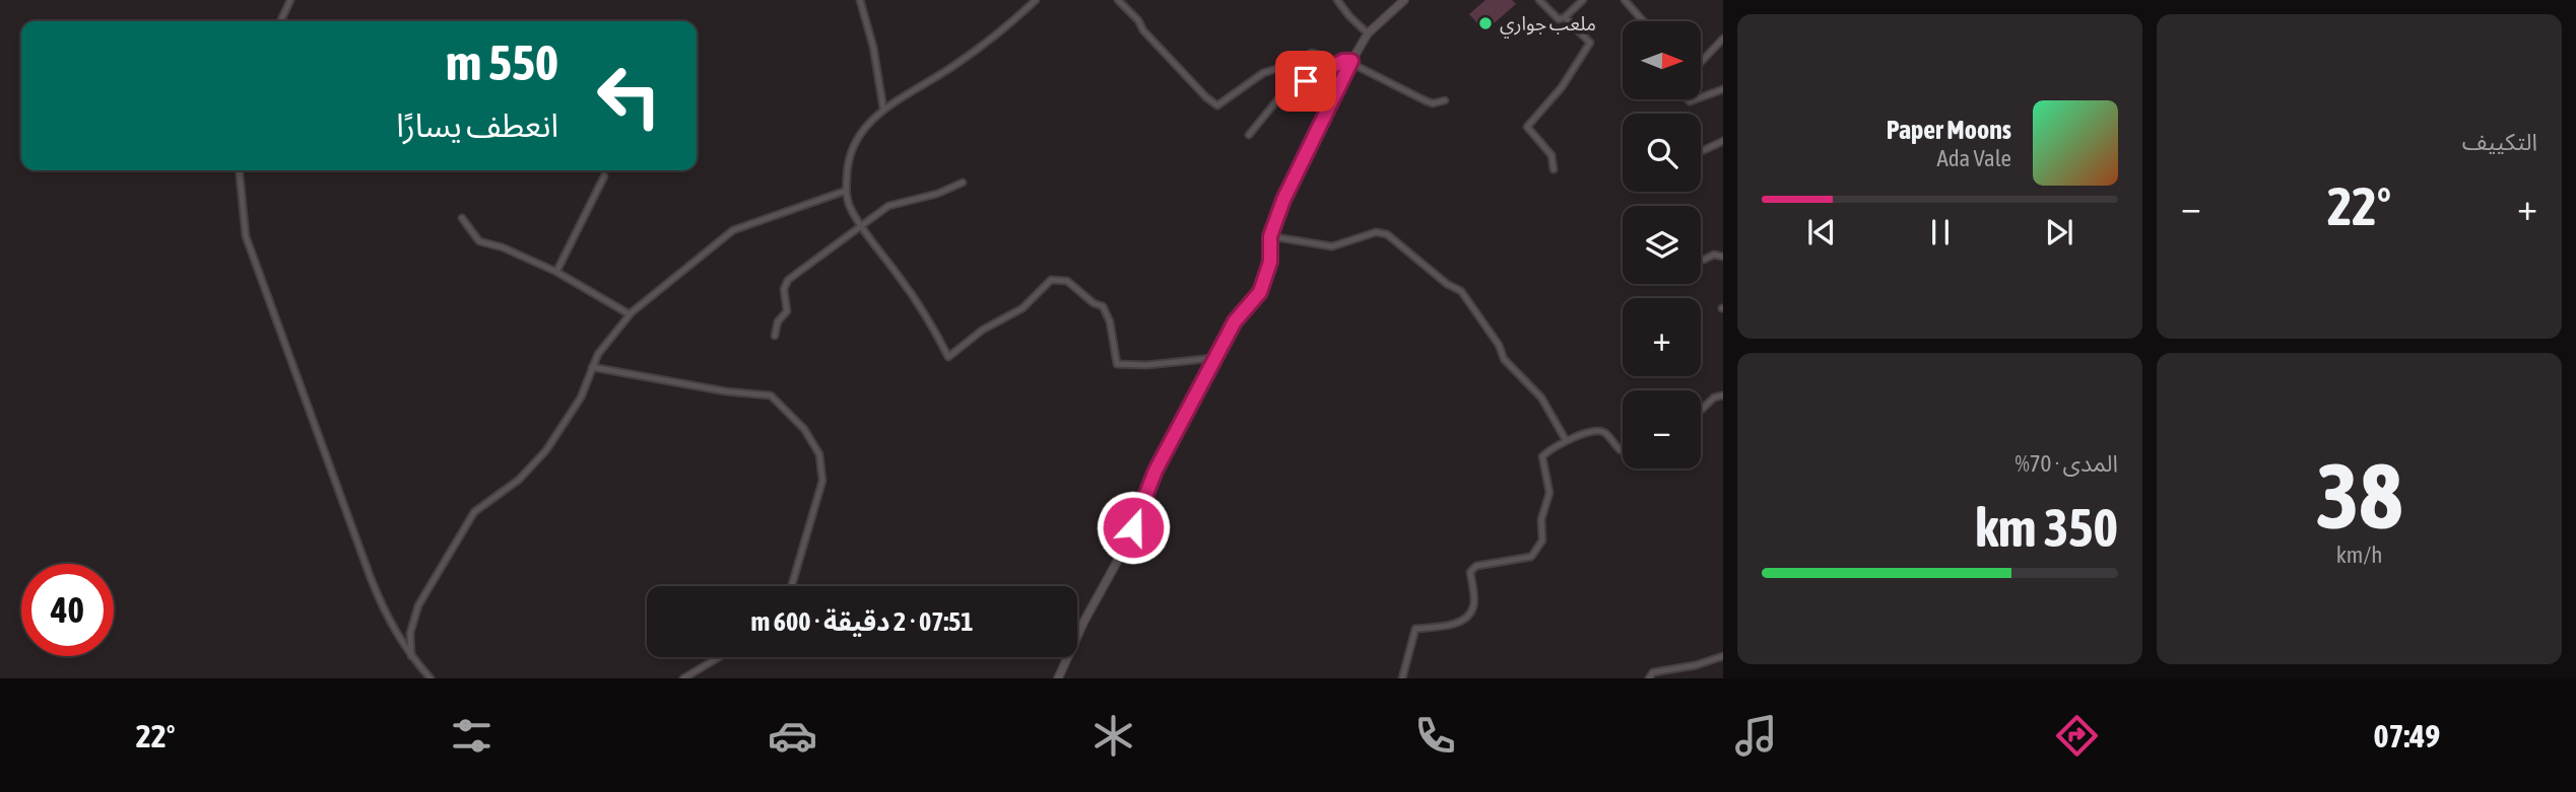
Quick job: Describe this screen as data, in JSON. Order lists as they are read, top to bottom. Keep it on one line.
{"places":["ملعب جواري"],"north":"right","page":{"tile":["التكييف",["38","km/h"],["المدى · 70%","350 km"]],"map_buttons":["+","−"],"turn":["550 m","انعطف يسارًا"],"song":["Paper Moons","Ada Vale"],"heat":["−","22°","+"],"limit":"40","trip":"07:51 · 2 دقيقة · 600 m","tabs":["07:49","22°"]}}
